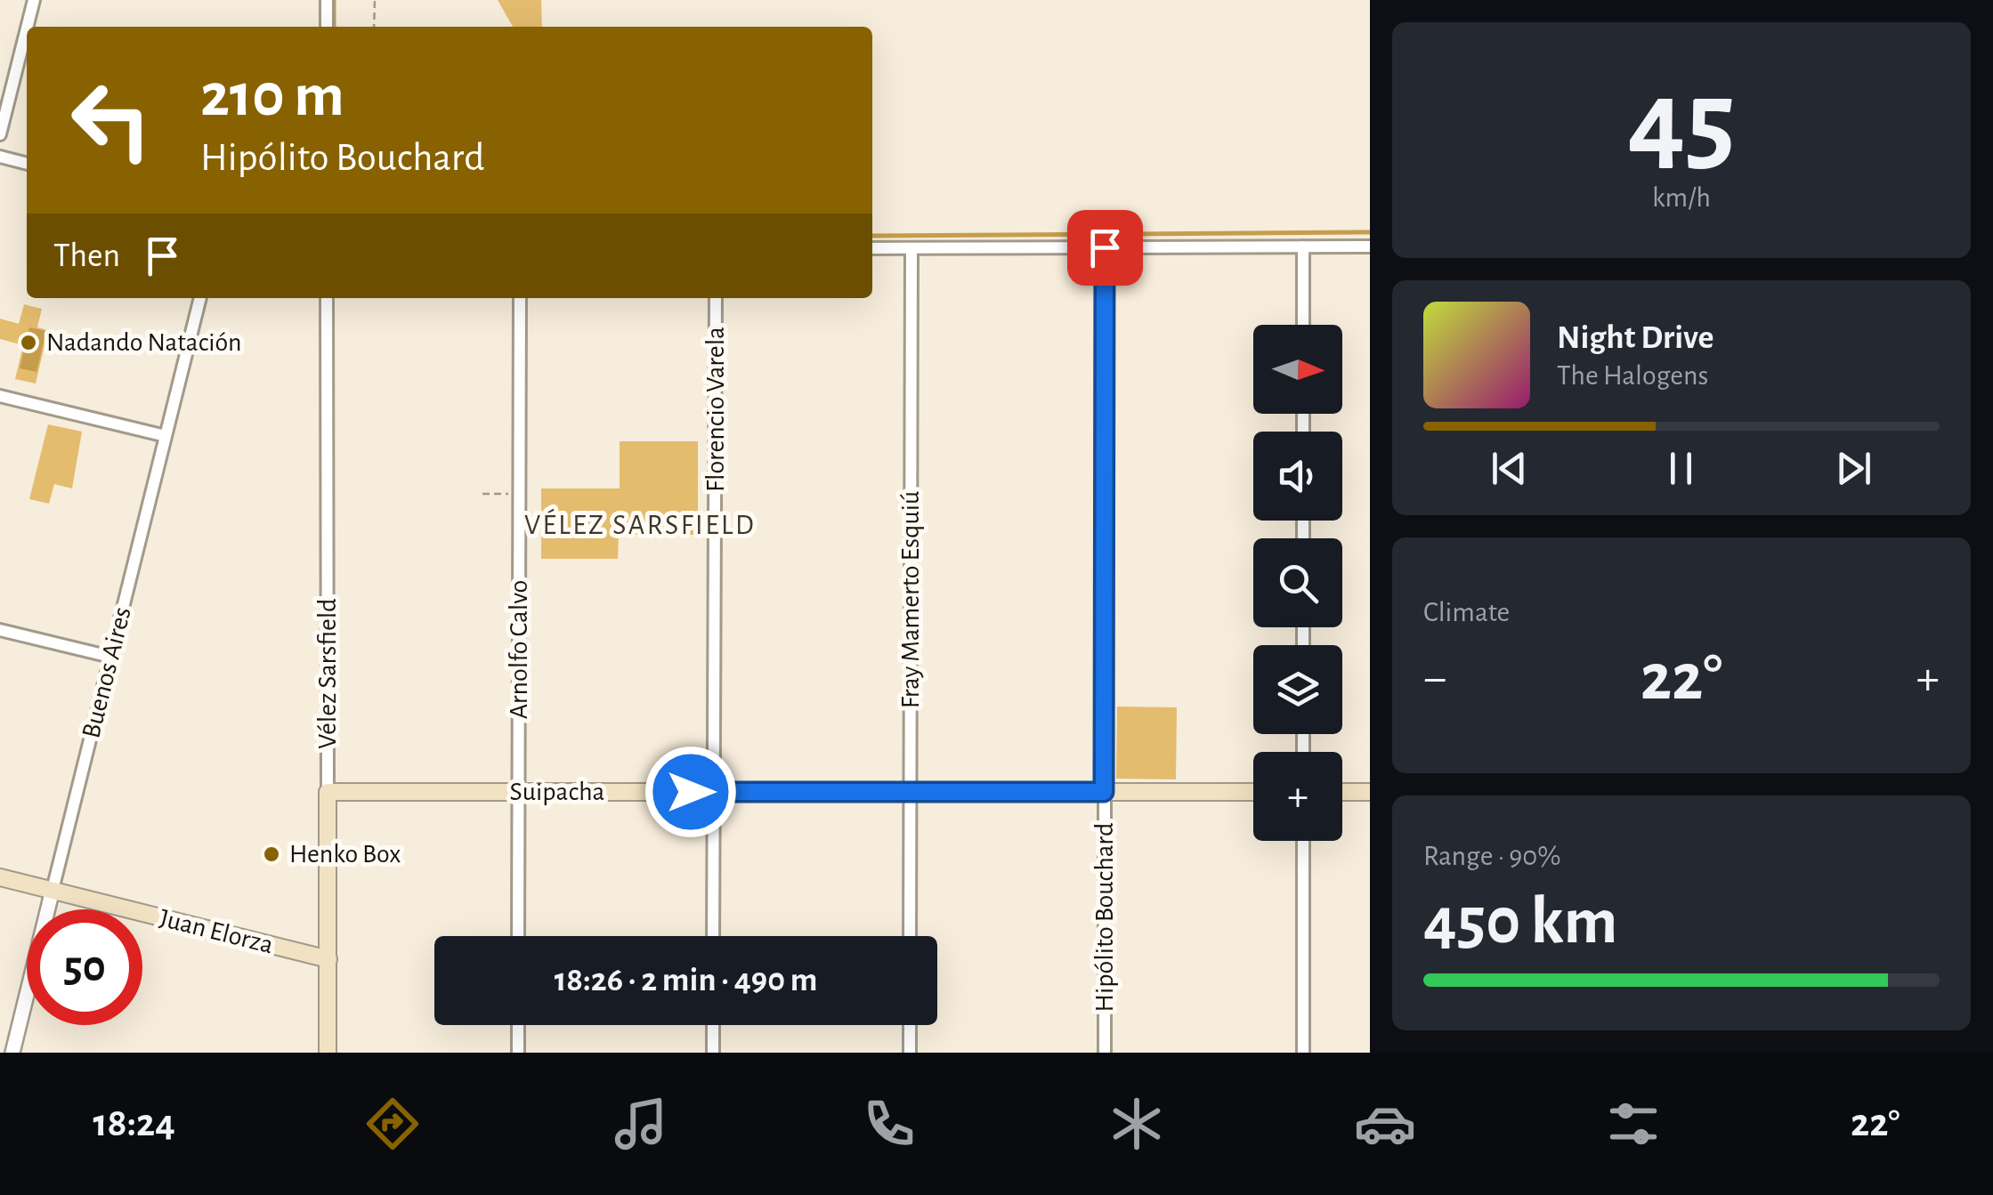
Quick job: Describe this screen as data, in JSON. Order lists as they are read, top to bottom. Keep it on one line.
{"streets":{"main road":["Vélez Sarsfield","Suipacha","Juan Elorza"],"street":["Florencio Varela","Fray Mamerto Esquiú","Arnolfo Calvo","Buenos Aires","Hipólito Bouchard"]},"crossings":[["Florencio Varela","Suipacha"],["Fray Mamerto Esquiú","Suipacha"],["Arnolfo Calvo","Suipacha"],["Buenos Aires","Juan Elorza"],["Vélez Sarsfield","Suipacha"],["Vélez Sarsfield","Juan Elorza"],["Suipacha","Hipólito Bouchard"]],"districts":["VÉLEZ SARSFIELD"],"places":["Nadando Natación","Henko Box"],"north":"right","page":{"tile":[["45","km/h"],"Climate",["Range · 90%","450 km"]],"turn":["210 m","Hipólito Bouchard"],"then":"Then","song":["Night Drive","The Halogens"],"map_buttons":"+","heat":["−","22°","+"],"limit":"50","trip":"18:26 · 2 min · 490 m","tabs":["18:24","22°"]}}
